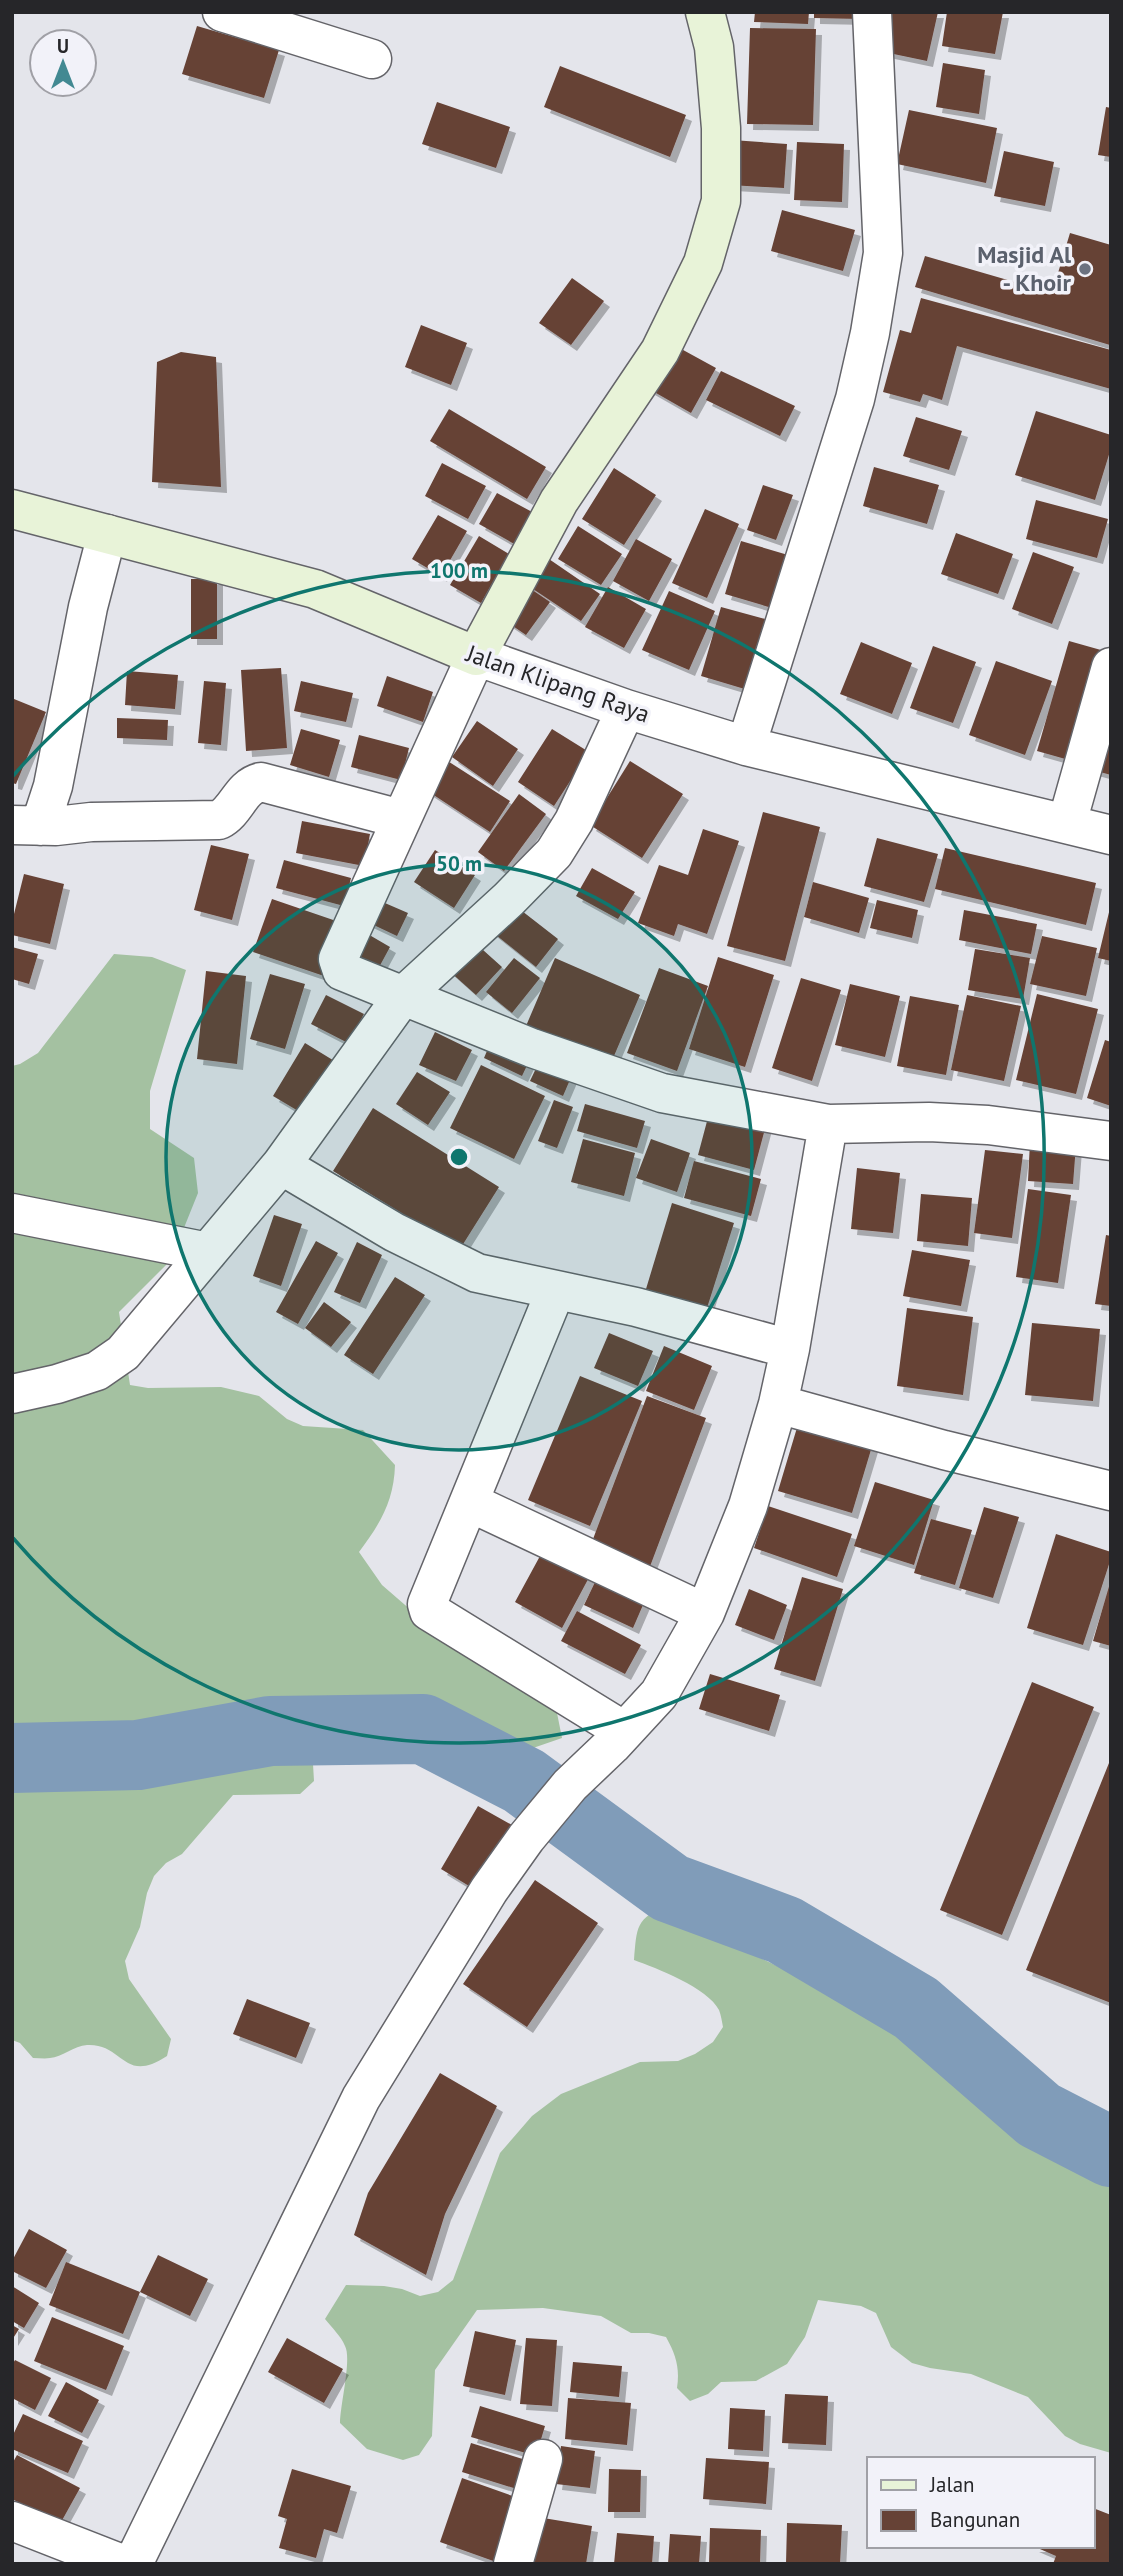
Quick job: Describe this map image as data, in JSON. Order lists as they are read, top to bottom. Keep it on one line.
{"streets":{"main road":["Jalan Klipang Raya"]},"places":["Masjid Al - Khoir"],"legend":["Jalan","Bangunan"],"north":"top","rings":["100 m","50 m"]}
